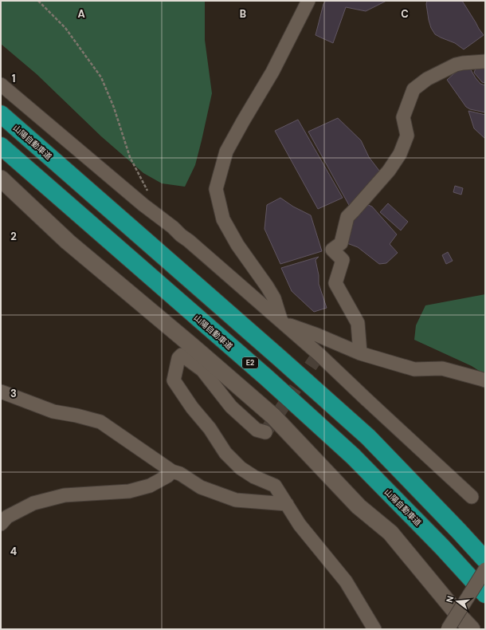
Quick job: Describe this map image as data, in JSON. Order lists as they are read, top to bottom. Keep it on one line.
{"streets":{"highway":["山陽自動車道","E2"]},"north":"left","grid":{"columns":["A","B","C"],"rows":["1","2","3","4"]}}
